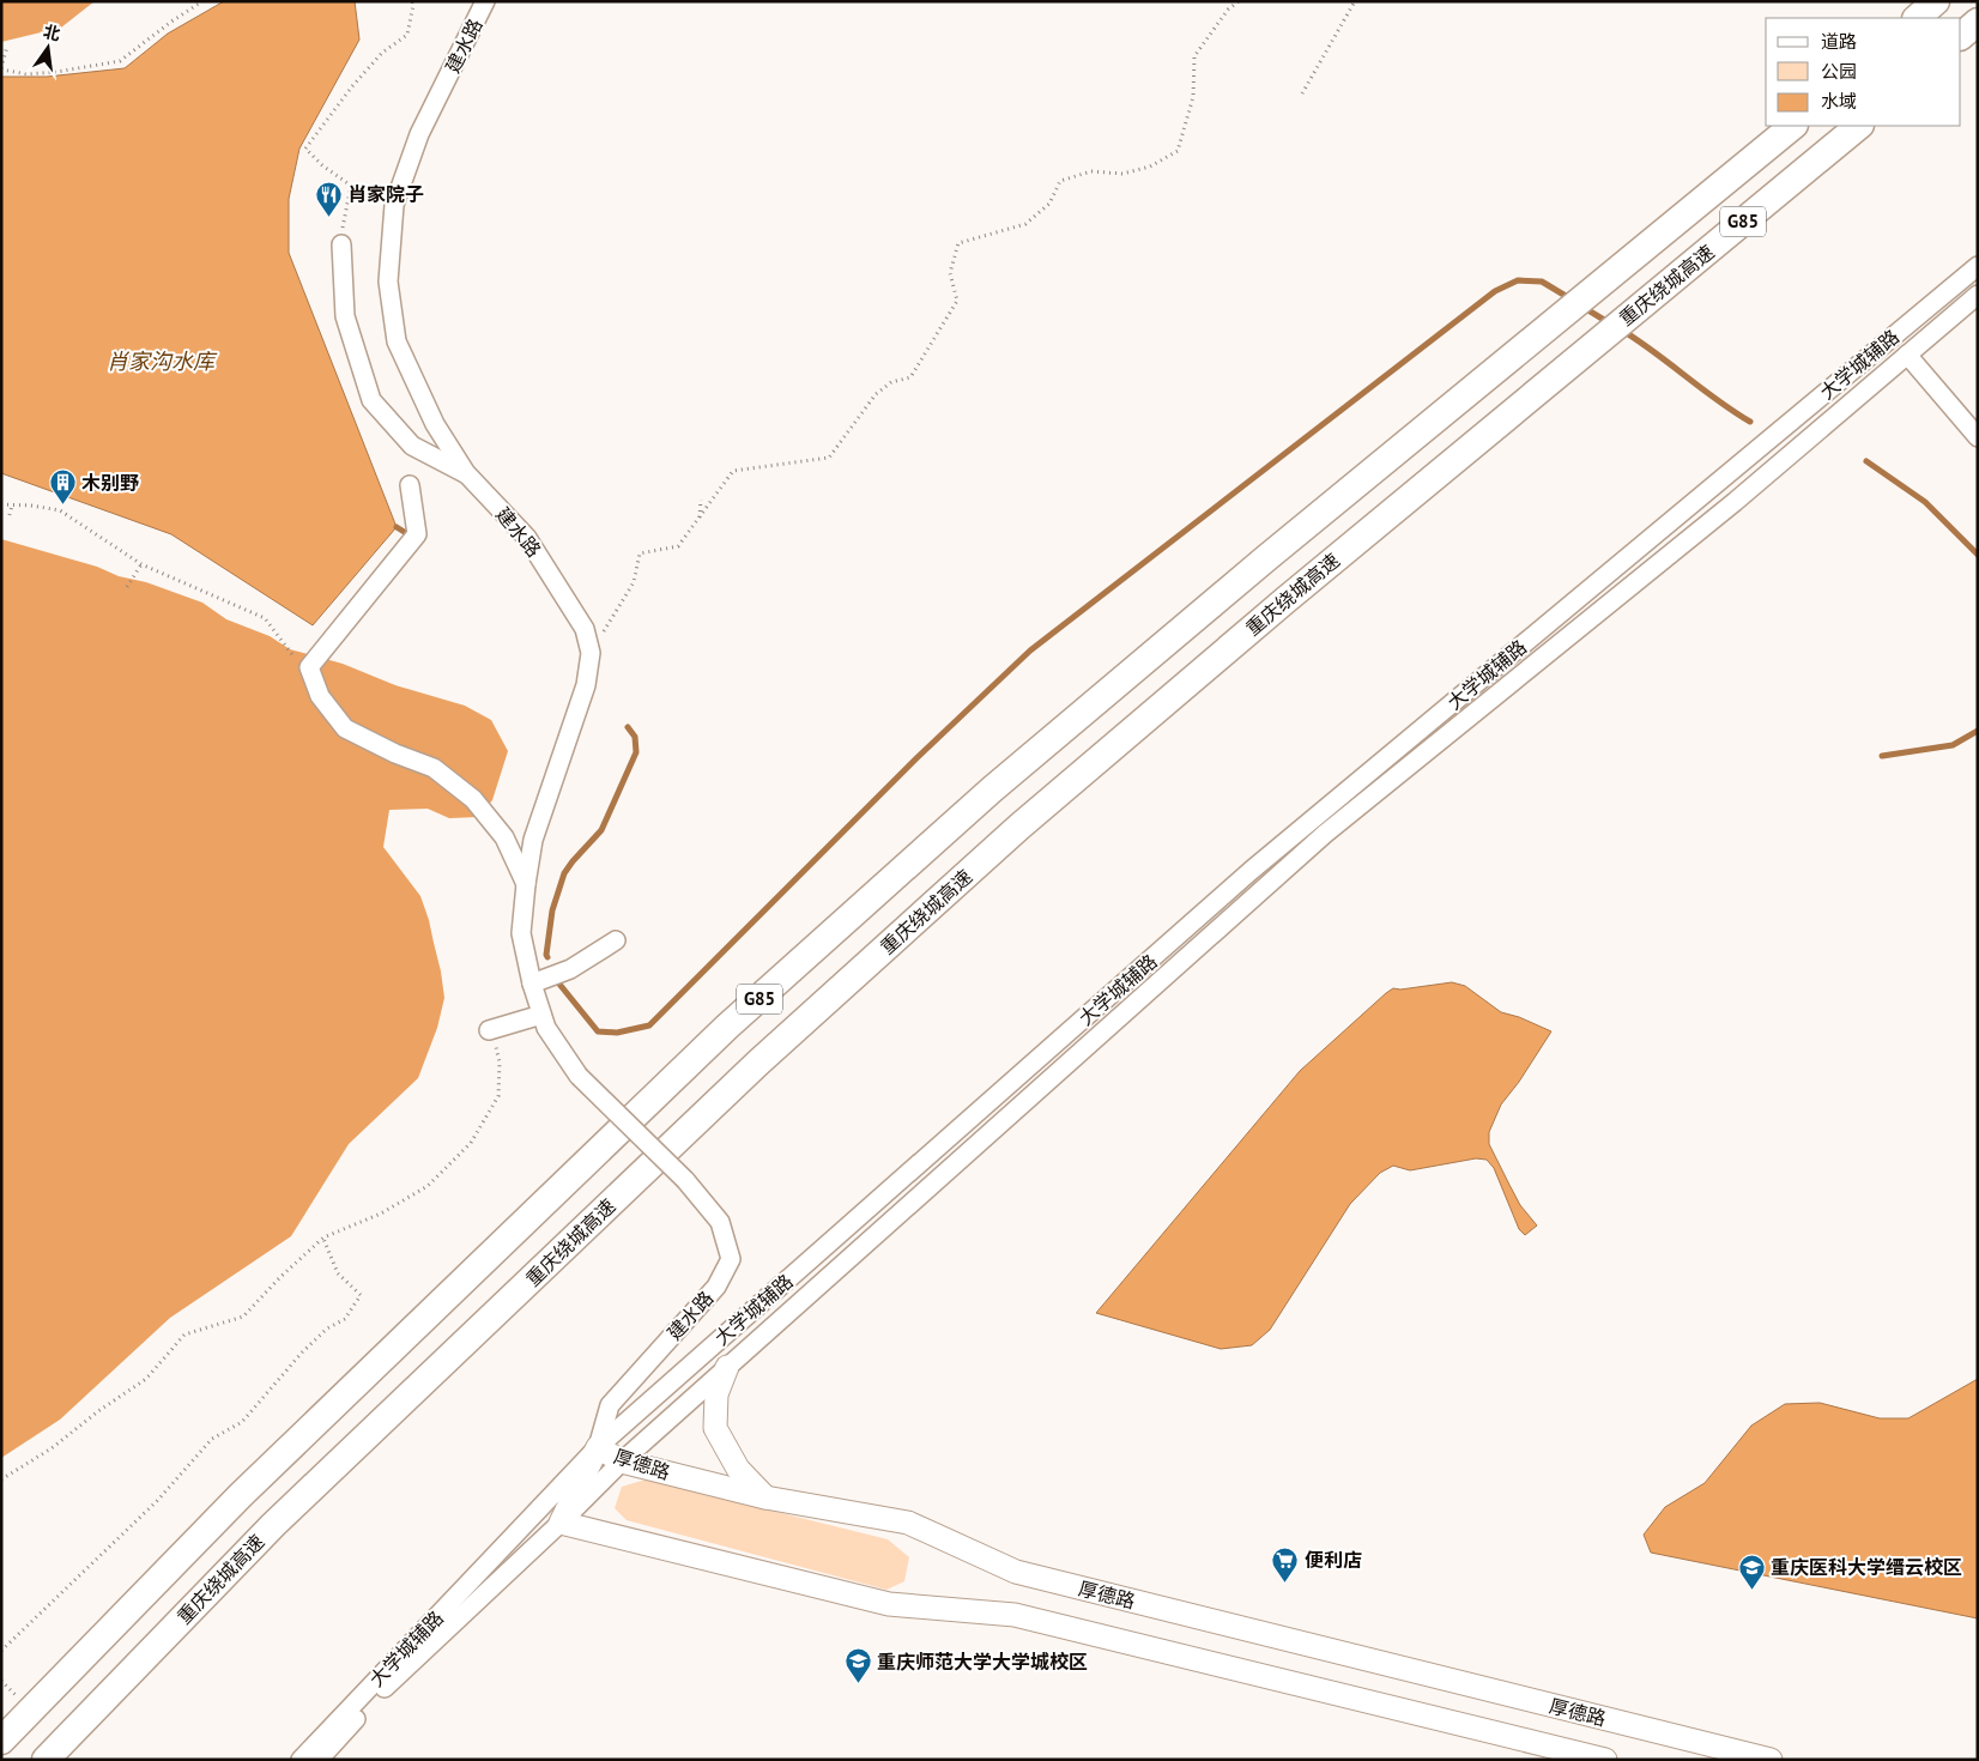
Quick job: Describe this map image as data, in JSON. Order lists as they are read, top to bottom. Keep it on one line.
{"streets":{"highway":["G85","重庆绕城高速"],"main road":["厚德路"],"street":["建水路","大学城辅路"]},"crossings":[["建水路","大学城辅路"],["建水路","厚德路"],["大学城辅路","厚德路"]],"water":["肖家沟水库"],"places":{"restaurant":["肖家院子"],"building":["木别野"],"supermarket":["便利店"],"school or university":["重庆医科大学缙云校区","重庆师范大学大学城校区"]},"legend":["道路","公园","水域"],"north":"top"}
